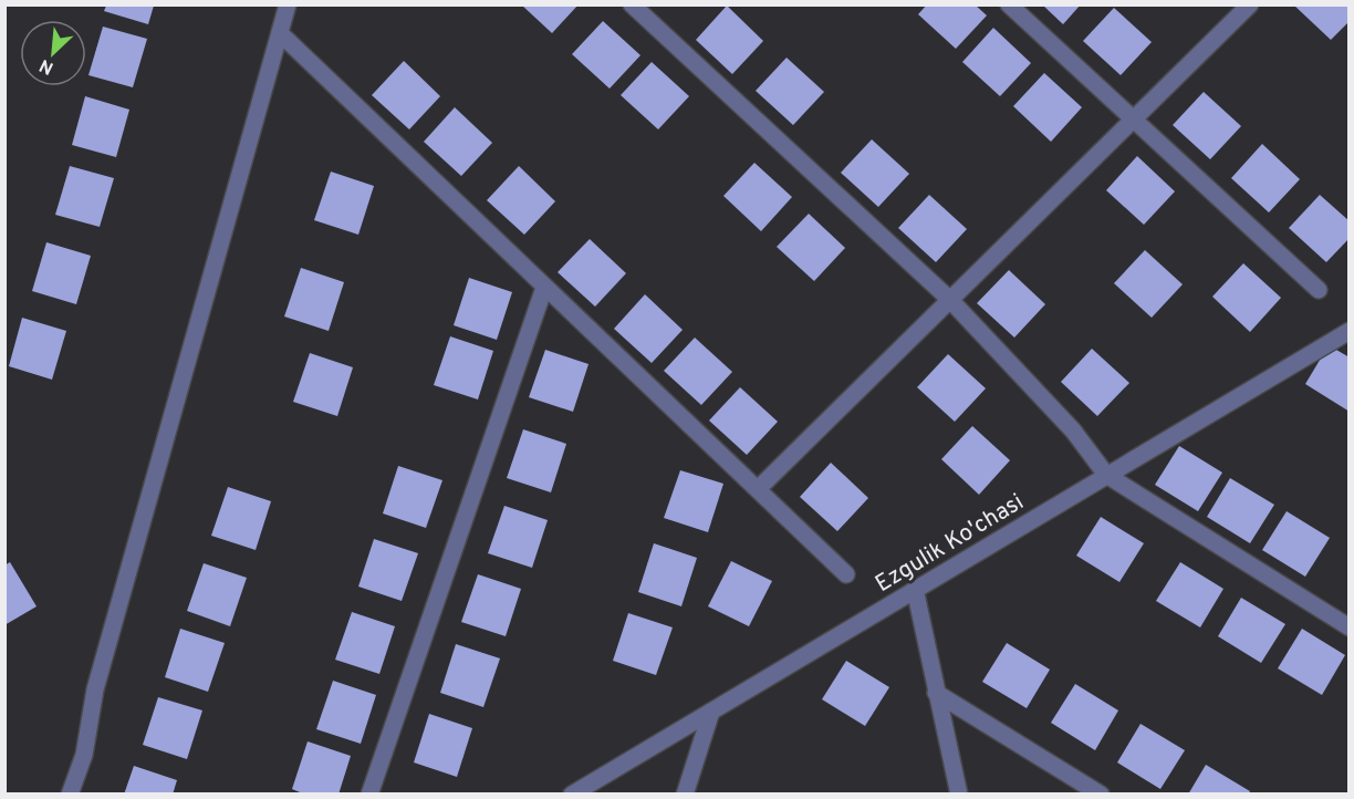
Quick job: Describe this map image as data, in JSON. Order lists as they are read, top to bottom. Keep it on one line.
{"streets":{"street":["Ezgulik Ko'chasi"]},"north":"bottom left"}
